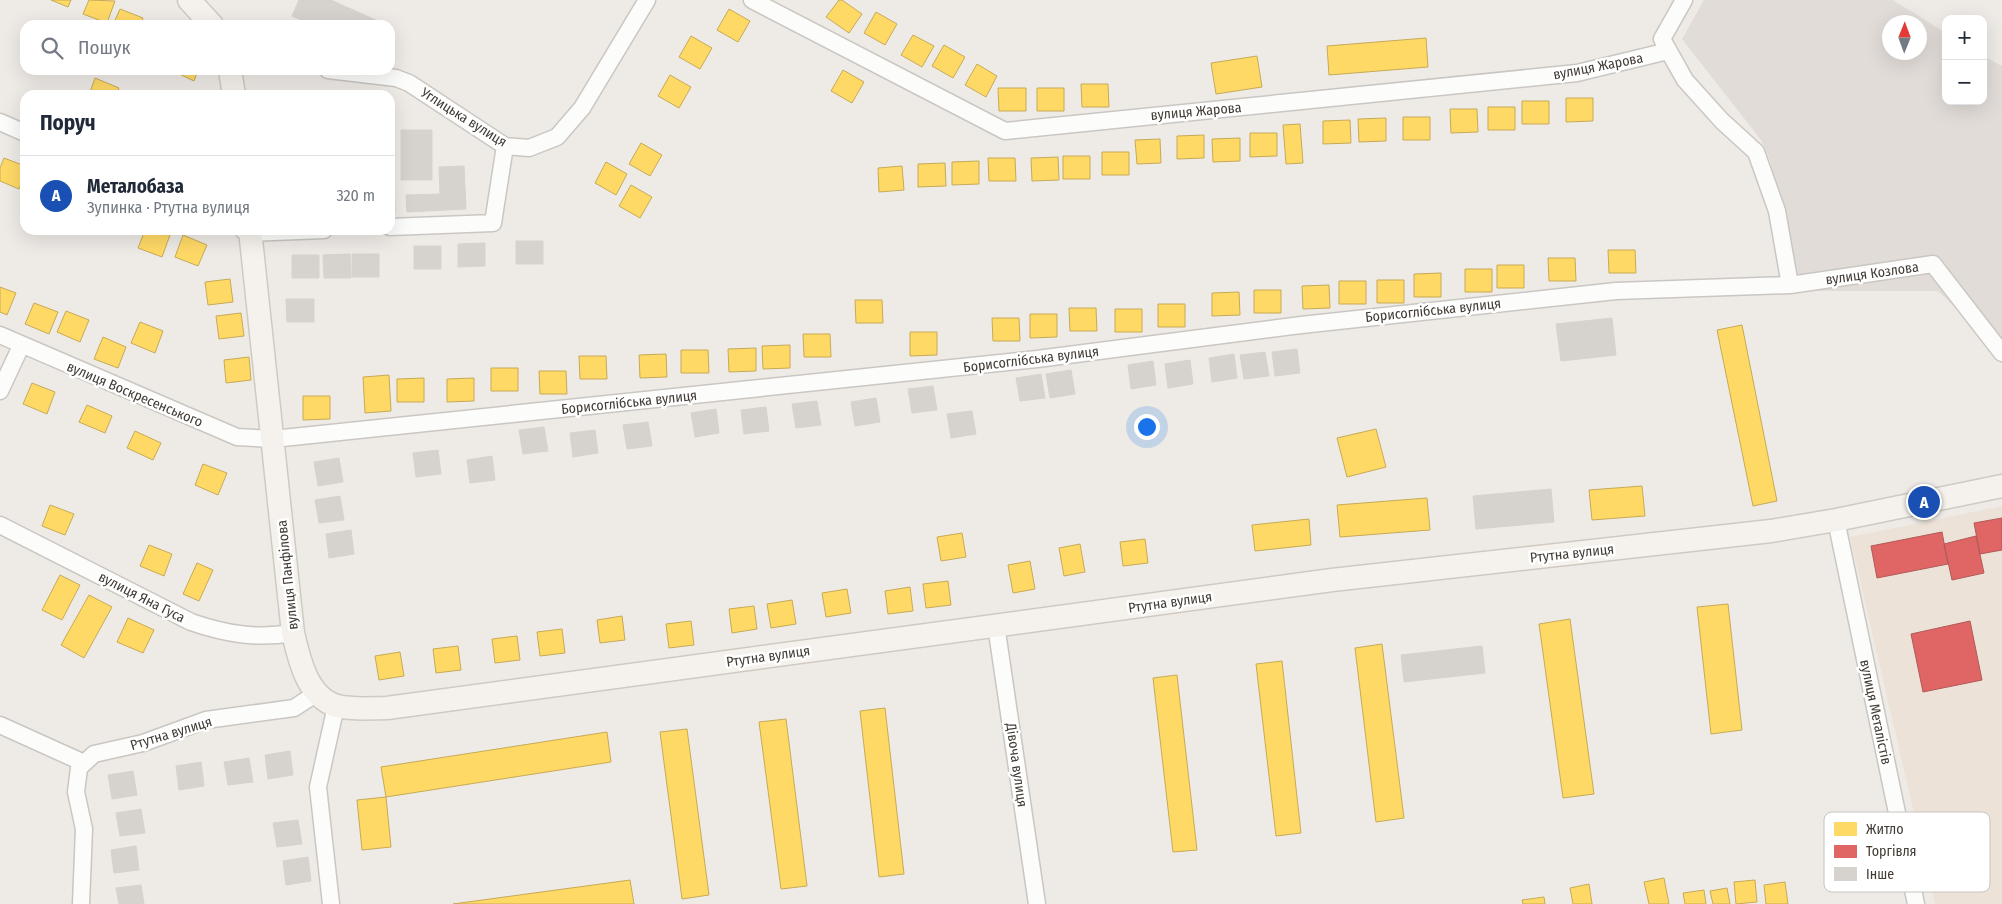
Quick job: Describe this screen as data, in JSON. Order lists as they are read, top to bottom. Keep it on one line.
{"streets":{"main road":["Ртутна вулиця","вулиця Панфілова"],"street":["вулиця Жарова","Углицька вулиця","вулиця Козлова","Борисоглібська вулиця","вулиця Воскресенського","вулиця Яна Гуса","вулиця Металістів","Дівоча вулиця"]},"crossings":[["вулиця Козлова","Борисоглібська вулиця"],["Борисоглібська вулиця","вулиця Воскресенського"],["Борисоглібська вулиця","вулиця Панфілова"],["вулиця Воскресенського","вулиця Панфілова"],["Ртутна вулиця","вулиця Панфілова"],["Ртутна вулиця","вулиця Металістів"],["Ртутна вулиця","Дівоча вулиця"],["вулиця Панфілова","вулиця Яна Гуса"]],"legend":["Житло","Торгівля","Інше"],"north":"top","page":{"map_buttons":["+","−"],"search":"Пошук","heading":"Поруч","list":[{"mark":"A","name":"Металобаза","note":"Зупинка · Ртутна вулиця","value":"320 m"}],"pins":"A"}}
